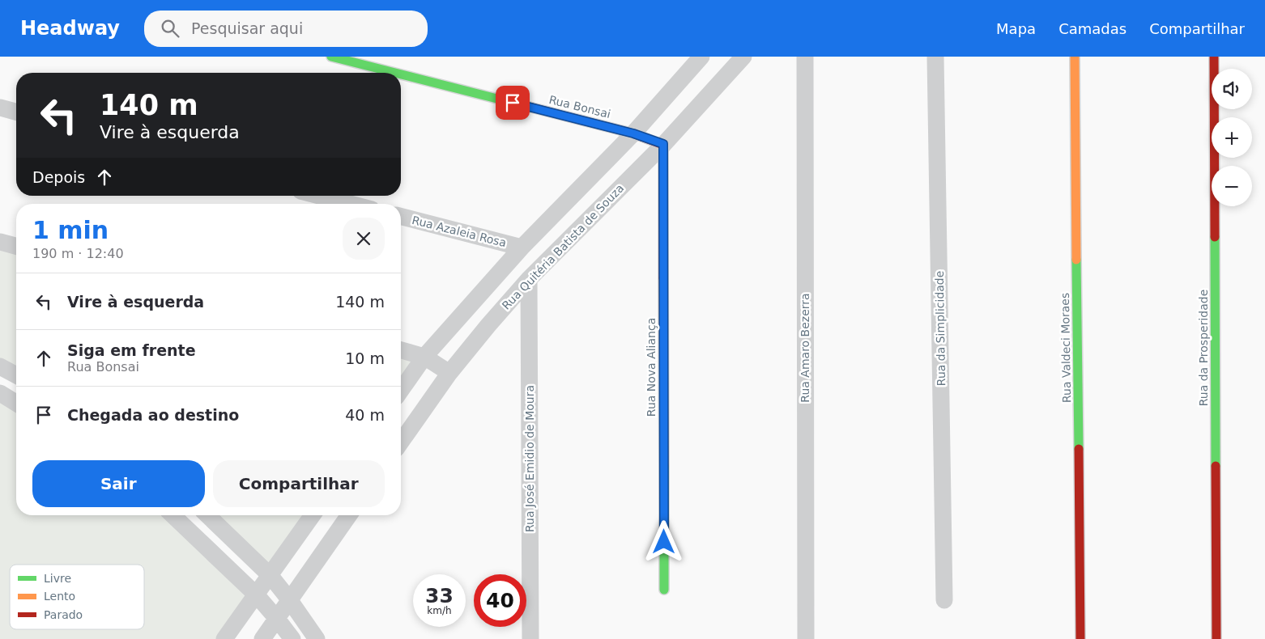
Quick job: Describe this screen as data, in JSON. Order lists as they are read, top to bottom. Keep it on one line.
{"streets":{"street":["Rua Bonsai","Rua Azaleia Rosa","Rua Quitéria Batista de Souza","Rua da Simplicidade","Rua Amaro Bezerra","Rua Valdeci Moraes","Rua da Prosperidade","Rua Nova Aliança","Rua José Emidio de Moura"]},"crossings":[["Rua Bonsai","Rua Quitéria Batista de Souza"],["Rua Bonsai","Rua Nova Aliança"],["Rua Quitéria Batista de Souza","Rua Nova Aliança"],["Rua Quitéria Batista de Souza","Rua José Emidio de Moura"]],"legend":["Livre","Lento","Parado"],"page":{"header":"Headway","search":"Pesquisar aqui","nav":["Mapa","Camadas","Compartilhar"],"map_buttons":["+","−"],"turn":["140 m","Vire à esquerda"],"then":"Depois","heading":["1 min","190 m · 12:40"],"list":[{"name":"Vire à esquerda","value":"140 m"},{"name":"Siga em frente","note":"Rua Bonsai","value":"10 m"},{"name":"Chegada ao destino","value":"40 m"}],"buttons":["Sair","Compartilhar"],"speed":"33 km/h","limit":"40"}}
